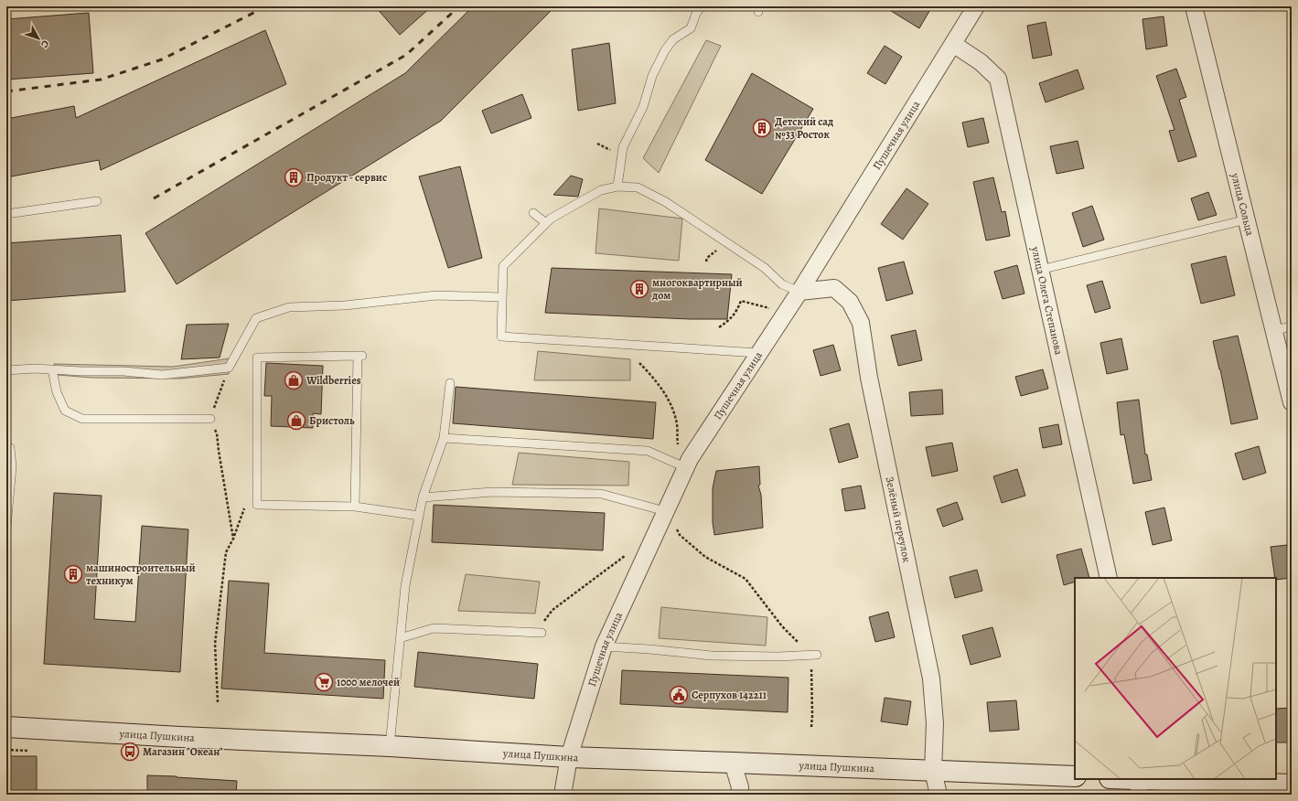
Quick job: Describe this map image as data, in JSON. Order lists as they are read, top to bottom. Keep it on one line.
{"streets":{"street":["Пушечная улица","улица Сольца","улица Олега Степанова","Зелёный переулок","улица Пушкина"]},"crossings":[["Пушечная улица","улица Олега Степанова"],["Пушечная улица","Зелёный переулок"],["Пушечная улица","улица Пушкина"],["Зелёный переулок","улица Пушкина"]],"places":{"building":["Детский сад №33 Росток","Продукт - сервис","многоквартирный дом","машиностроительный техникум"],"shop":["Wildberries","Бристоль"],"supermarket":["1000 мелочей"],"public building":["Серпухов 142211"],"bus stop":["Магазин \"Океан\""]},"north":"bottom right"}
